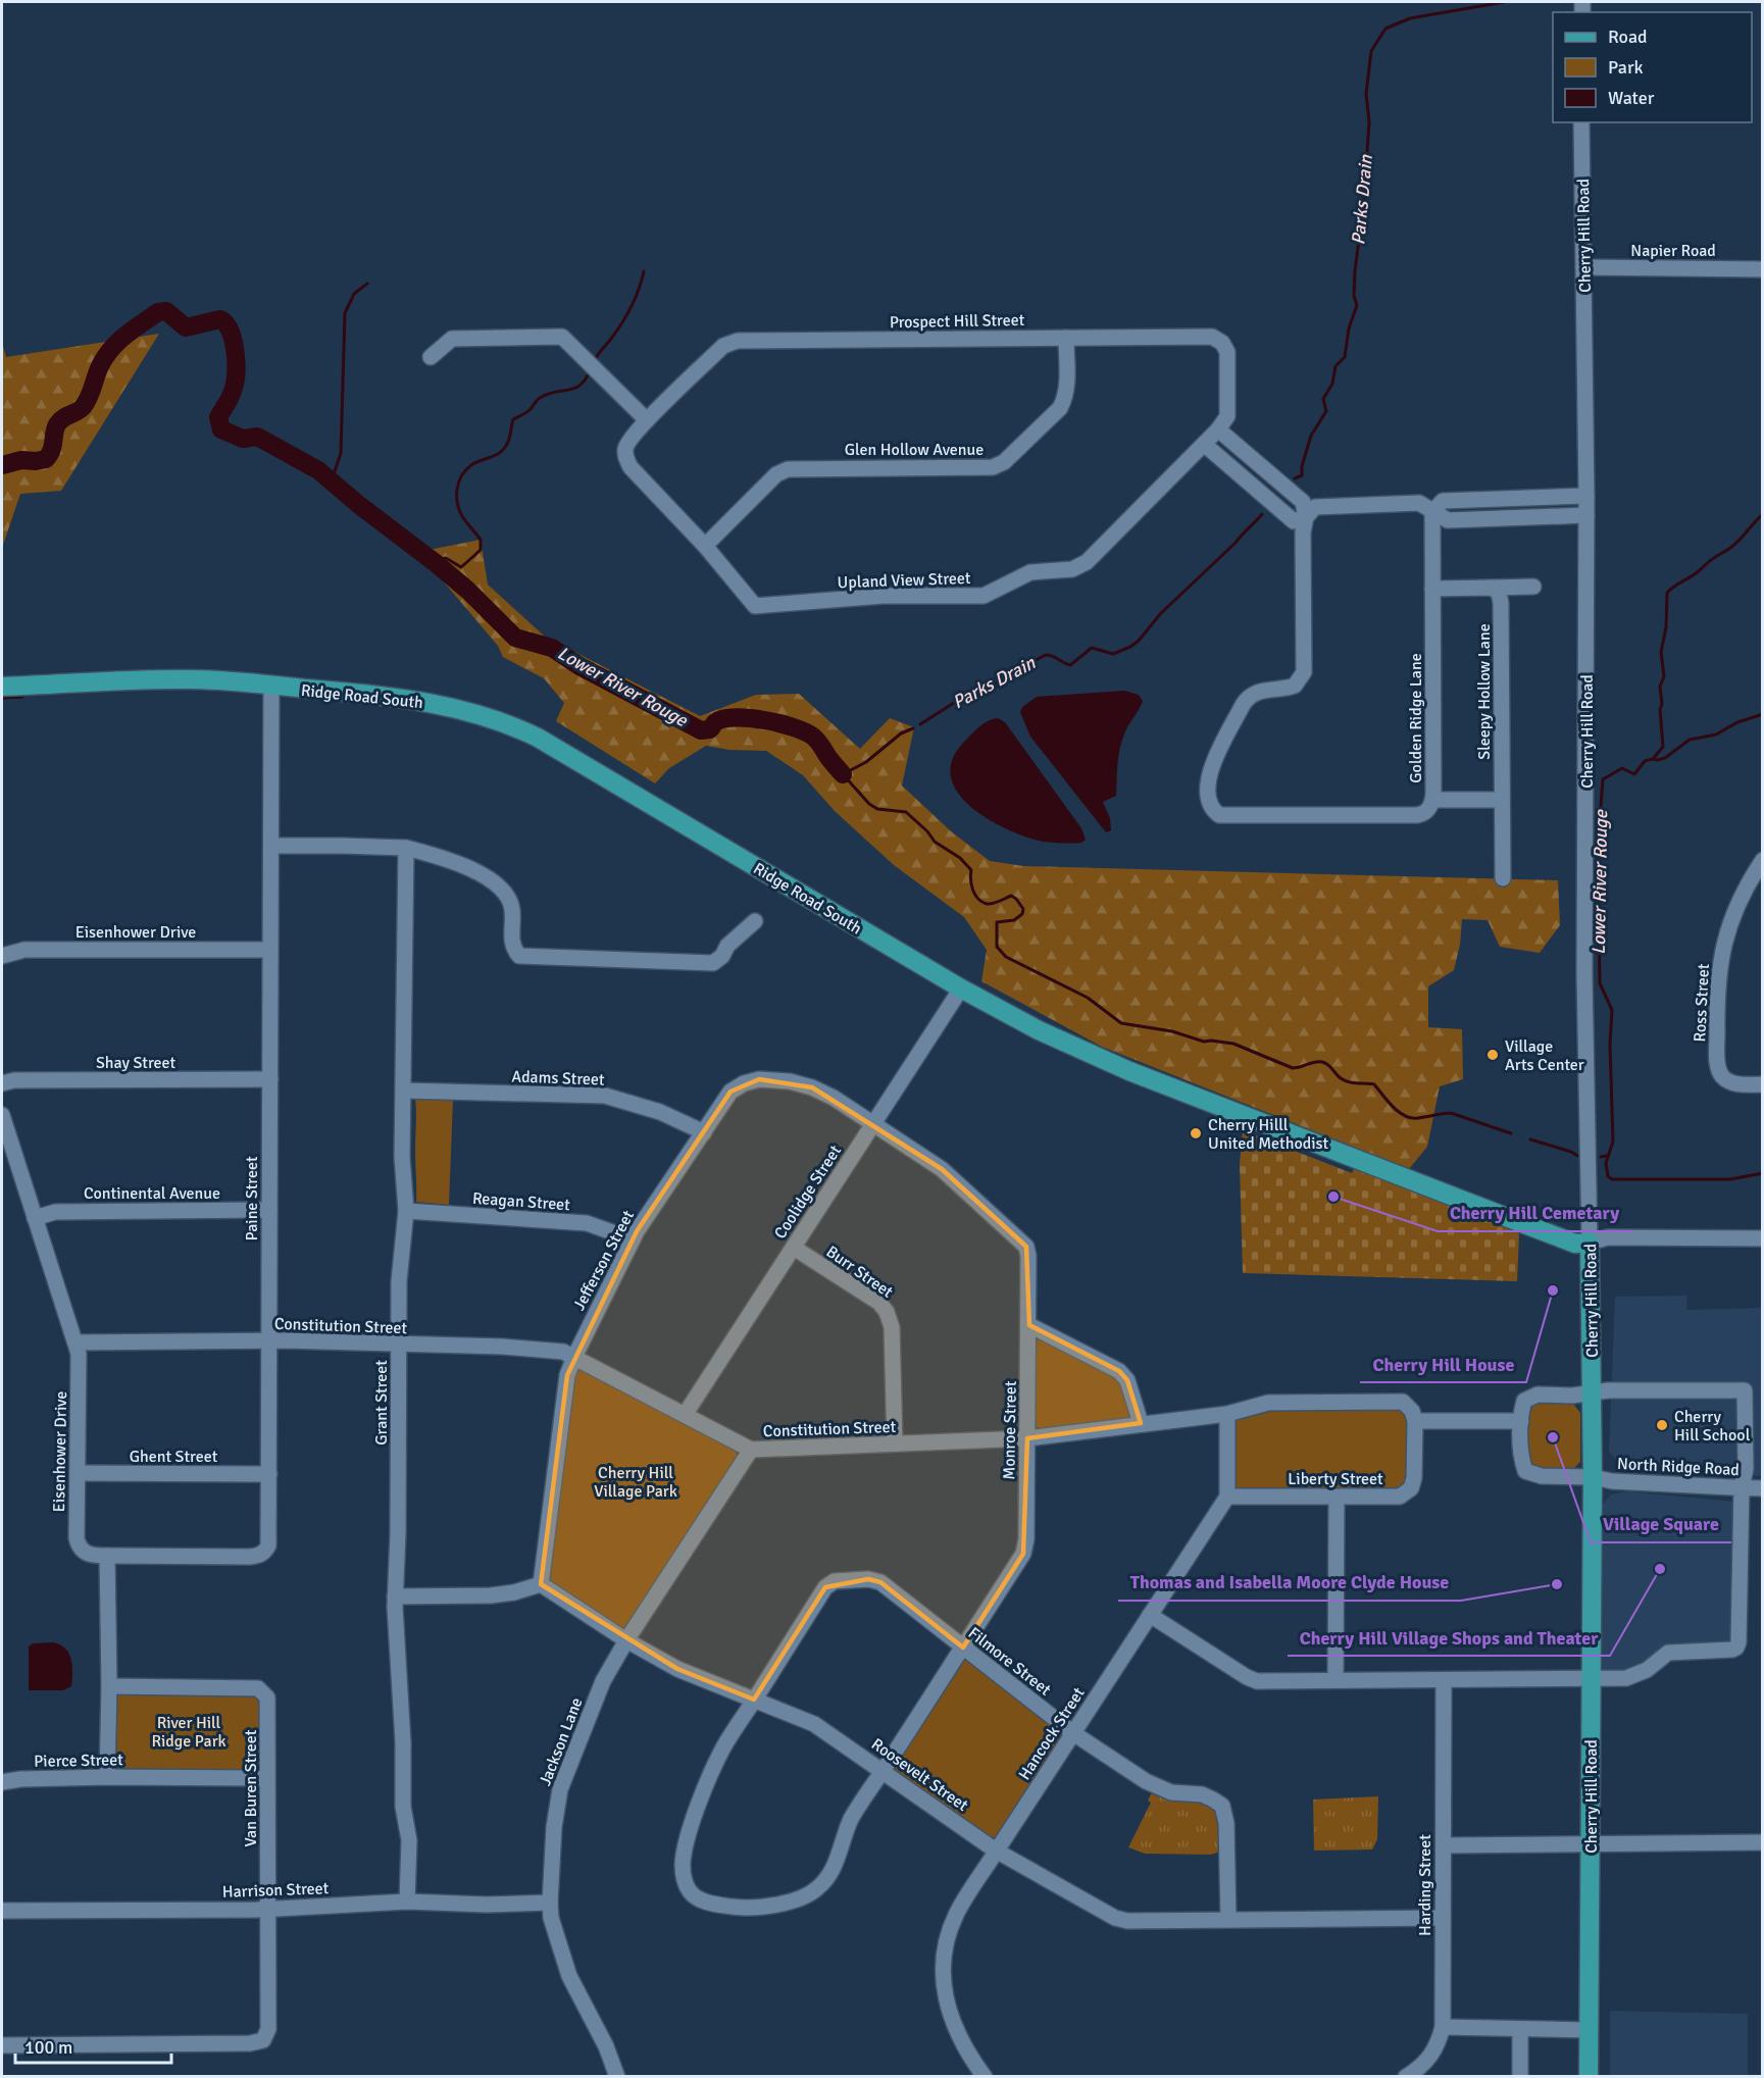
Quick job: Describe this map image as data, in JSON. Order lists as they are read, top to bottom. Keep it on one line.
{"streets":{"main road":["Cherry Hill Road","Ridge Road South"],"street":["Napier Road","Prospect Hill Street","Glen Hollow Avenue","Upland View Street","Sleepy Hollow Lane","Golden Ridge Lane","Eisenhower Drive","Ross Street","Shay Street","Adams Street","Coolidge Street","Continental Avenue","Paine Street","Reagan Street","Jefferson Street","Burr Street","Constitution Street","Grant Street","Monroe Street","Ghent Street","North Ridge Road","Liberty Street","Filmore Street","Hancock Street","Jackson Lane","Pierce Street","Roosevelt Street","Van Buren Street","Harding Street","Harrison Street"]},"crossings":[["Cherry Hill Road","Napier Road"],["Cherry Hill Road","Ridge Road South"],["Cherry Hill Road","North Ridge Road"],["Prospect Hill Street","Glen Hollow Avenue"],["Prospect Hill Street","Upland View Street"],["Glen Hollow Avenue","Upland View Street"],["Ridge Road South","Coolidge Street"],["Ridge Road South","Paine Street"],["Eisenhower Drive","Continental Avenue"],["Eisenhower Drive","Paine Street"],["Eisenhower Drive","Constitution Street"],["Eisenhower Drive","Ghent Street"],["Shay Street","Paine Street"],["Adams Street","Jefferson Street"],["Adams Street","Grant Street"],["Coolidge Street","Jefferson Street"],["Coolidge Street","Burr Street"],["Coolidge Street","Constitution Street"],["Coolidge Street","Monroe Street"],["Continental Avenue","Paine Street"],["Paine Street","Constitution Street"],["Paine Street","Ghent Street"],["Reagan Street","Jefferson Street"],["Reagan Street","Grant Street"],["Jefferson Street","Constitution Street"],["Jefferson Street","Monroe Street"],["Jefferson Street","Roosevelt Street"],["Burr Street","Constitution Street"],["Constitution Street","Grant Street"],["Constitution Street","Monroe Street"],["Constitution Street","Liberty Street"],["Constitution Street","Jackson Lane"],["Grant Street","Harrison Street"],["Monroe Street","Filmore Street"],["Monroe Street","Roosevelt Street"],["Liberty Street","Hancock Street"],["Filmore Street","Hancock Street"],["Filmore Street","Roosevelt Street"],["Hancock Street","Roosevelt Street"],["Jackson Lane","Roosevelt Street"],["Jackson Lane","Harrison Street"],["Pierce Street","Van Buren Street"],["Roosevelt Street","Harding Street"],["Van Buren Street","Harrison Street"]],"water":["Parks Drain","Lower River Rouge"],"parks":["Cherry Hill Village Park","River Hill Ridge Park"],"places":["Village Arts Center","Cherry Hilll United Methodist","Cherry Hill Cemetary","Cherry Hill House","Cherry Hill School","Village Square","Cherry Hill Village Shops and Theater","Thomas and Isabella Moore Clyde House"],"legend":["Road","Park","Water"],"scale_bar":"100 m"}
